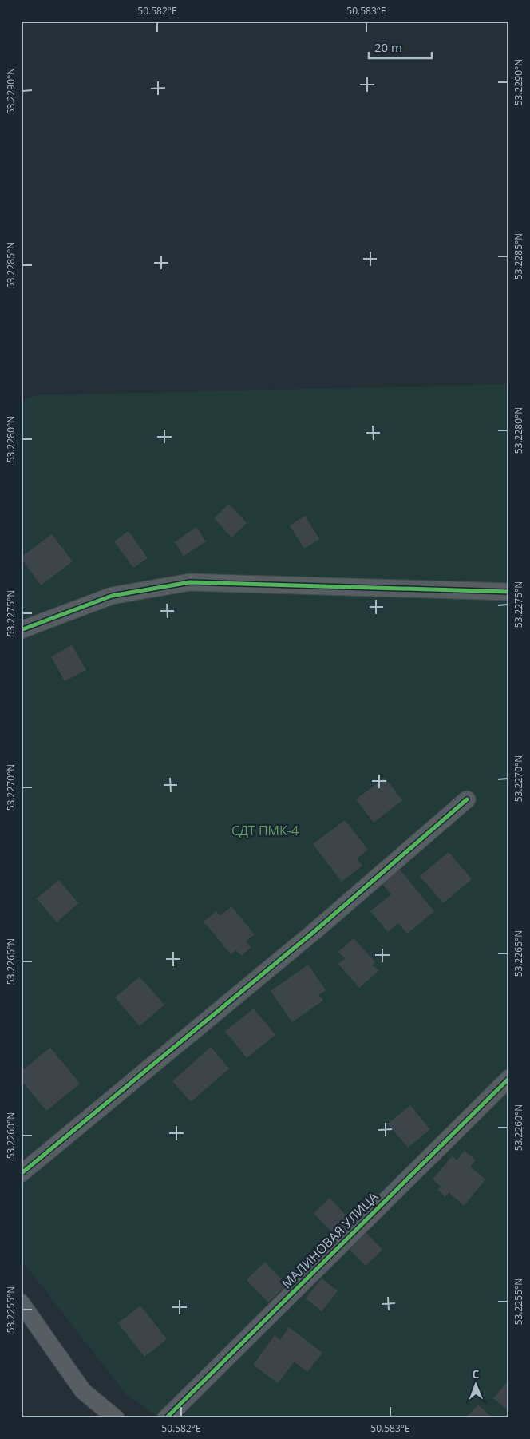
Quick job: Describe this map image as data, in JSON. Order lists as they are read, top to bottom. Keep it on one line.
{"streets":{"street":["МАЛИНОВАЯ УЛИЦА"]},"parks":["СДТ ПМК-4"],"scale_bar":"20 m","north":"top","coordinates":["50.582°E","50.583°E","53.2290°N","53.2285°N","53.2280°N","53.2275°N","53.2270°N","53.2265°N","53.2260°N","53.2255°N"]}
